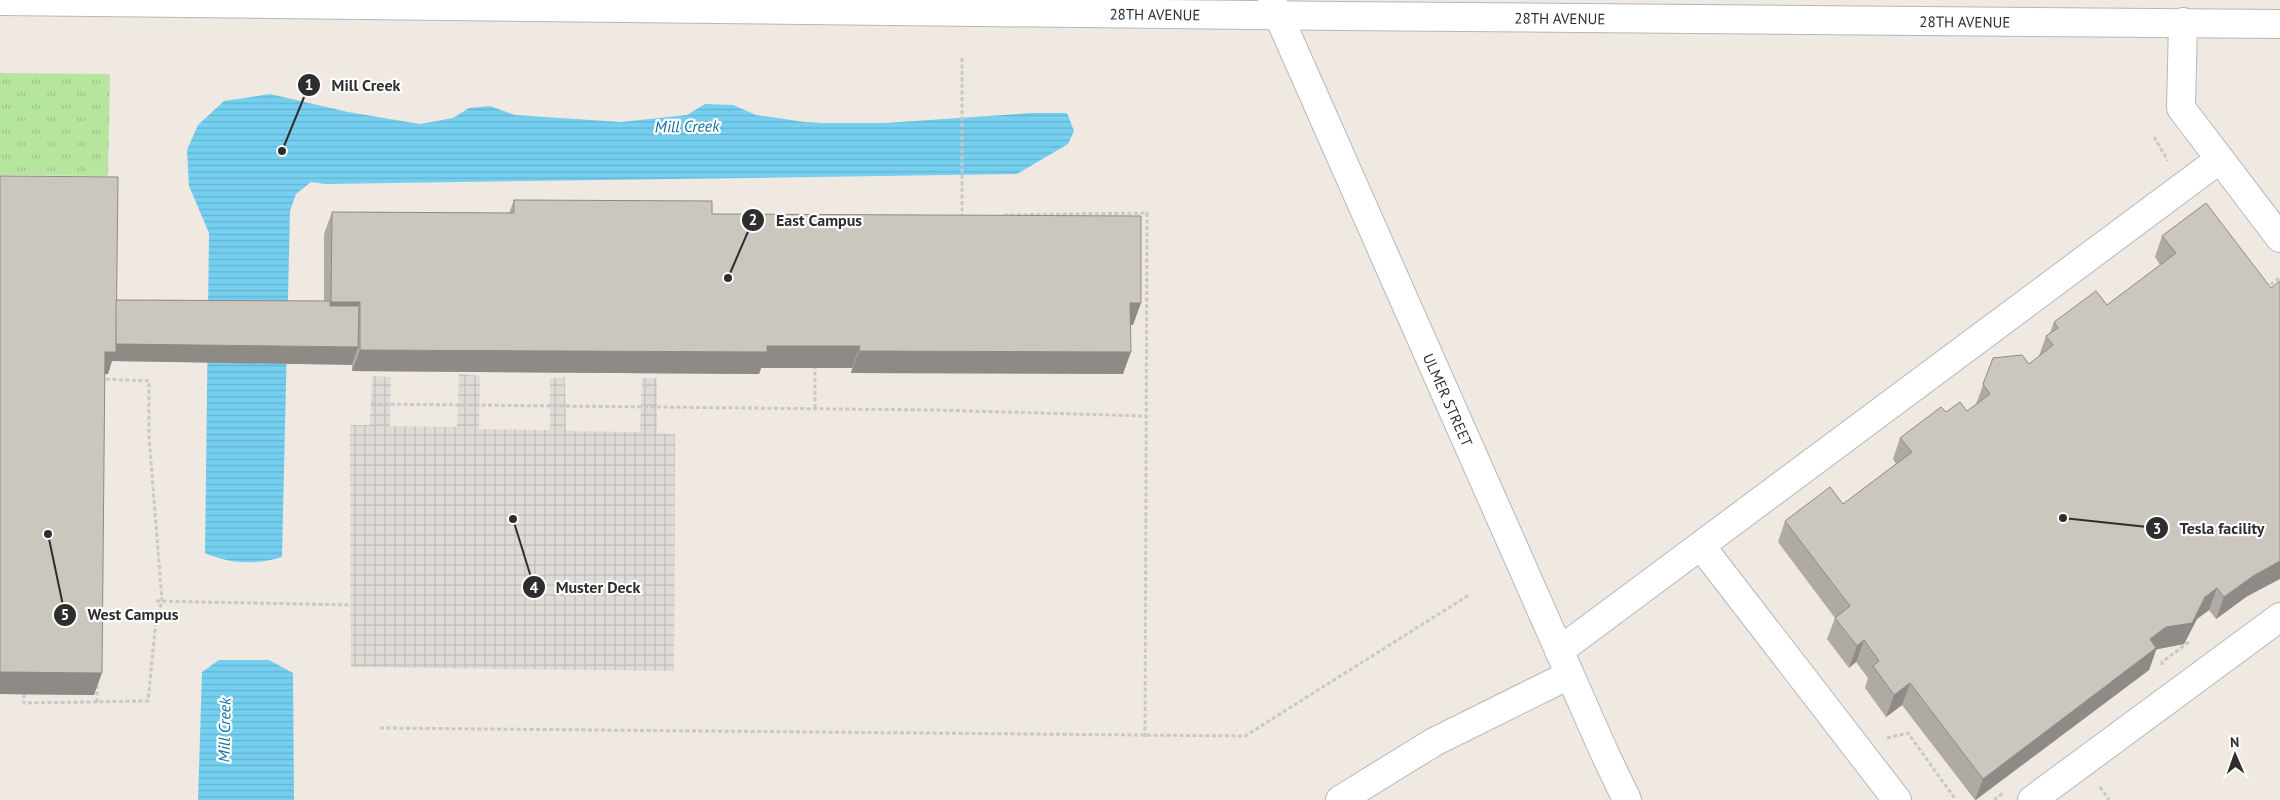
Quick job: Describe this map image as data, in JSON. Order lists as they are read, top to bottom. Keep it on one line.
{"streets":{"street":["28TH AVENUE","ULMER STREET"]},"crossings":[["28TH AVENUE","ULMER STREET"]],"water":["Mill Creek"],"places":["Mill Creek","East Campus","Tesla facility","Muster Deck","West Campus"],"north":"top"}
